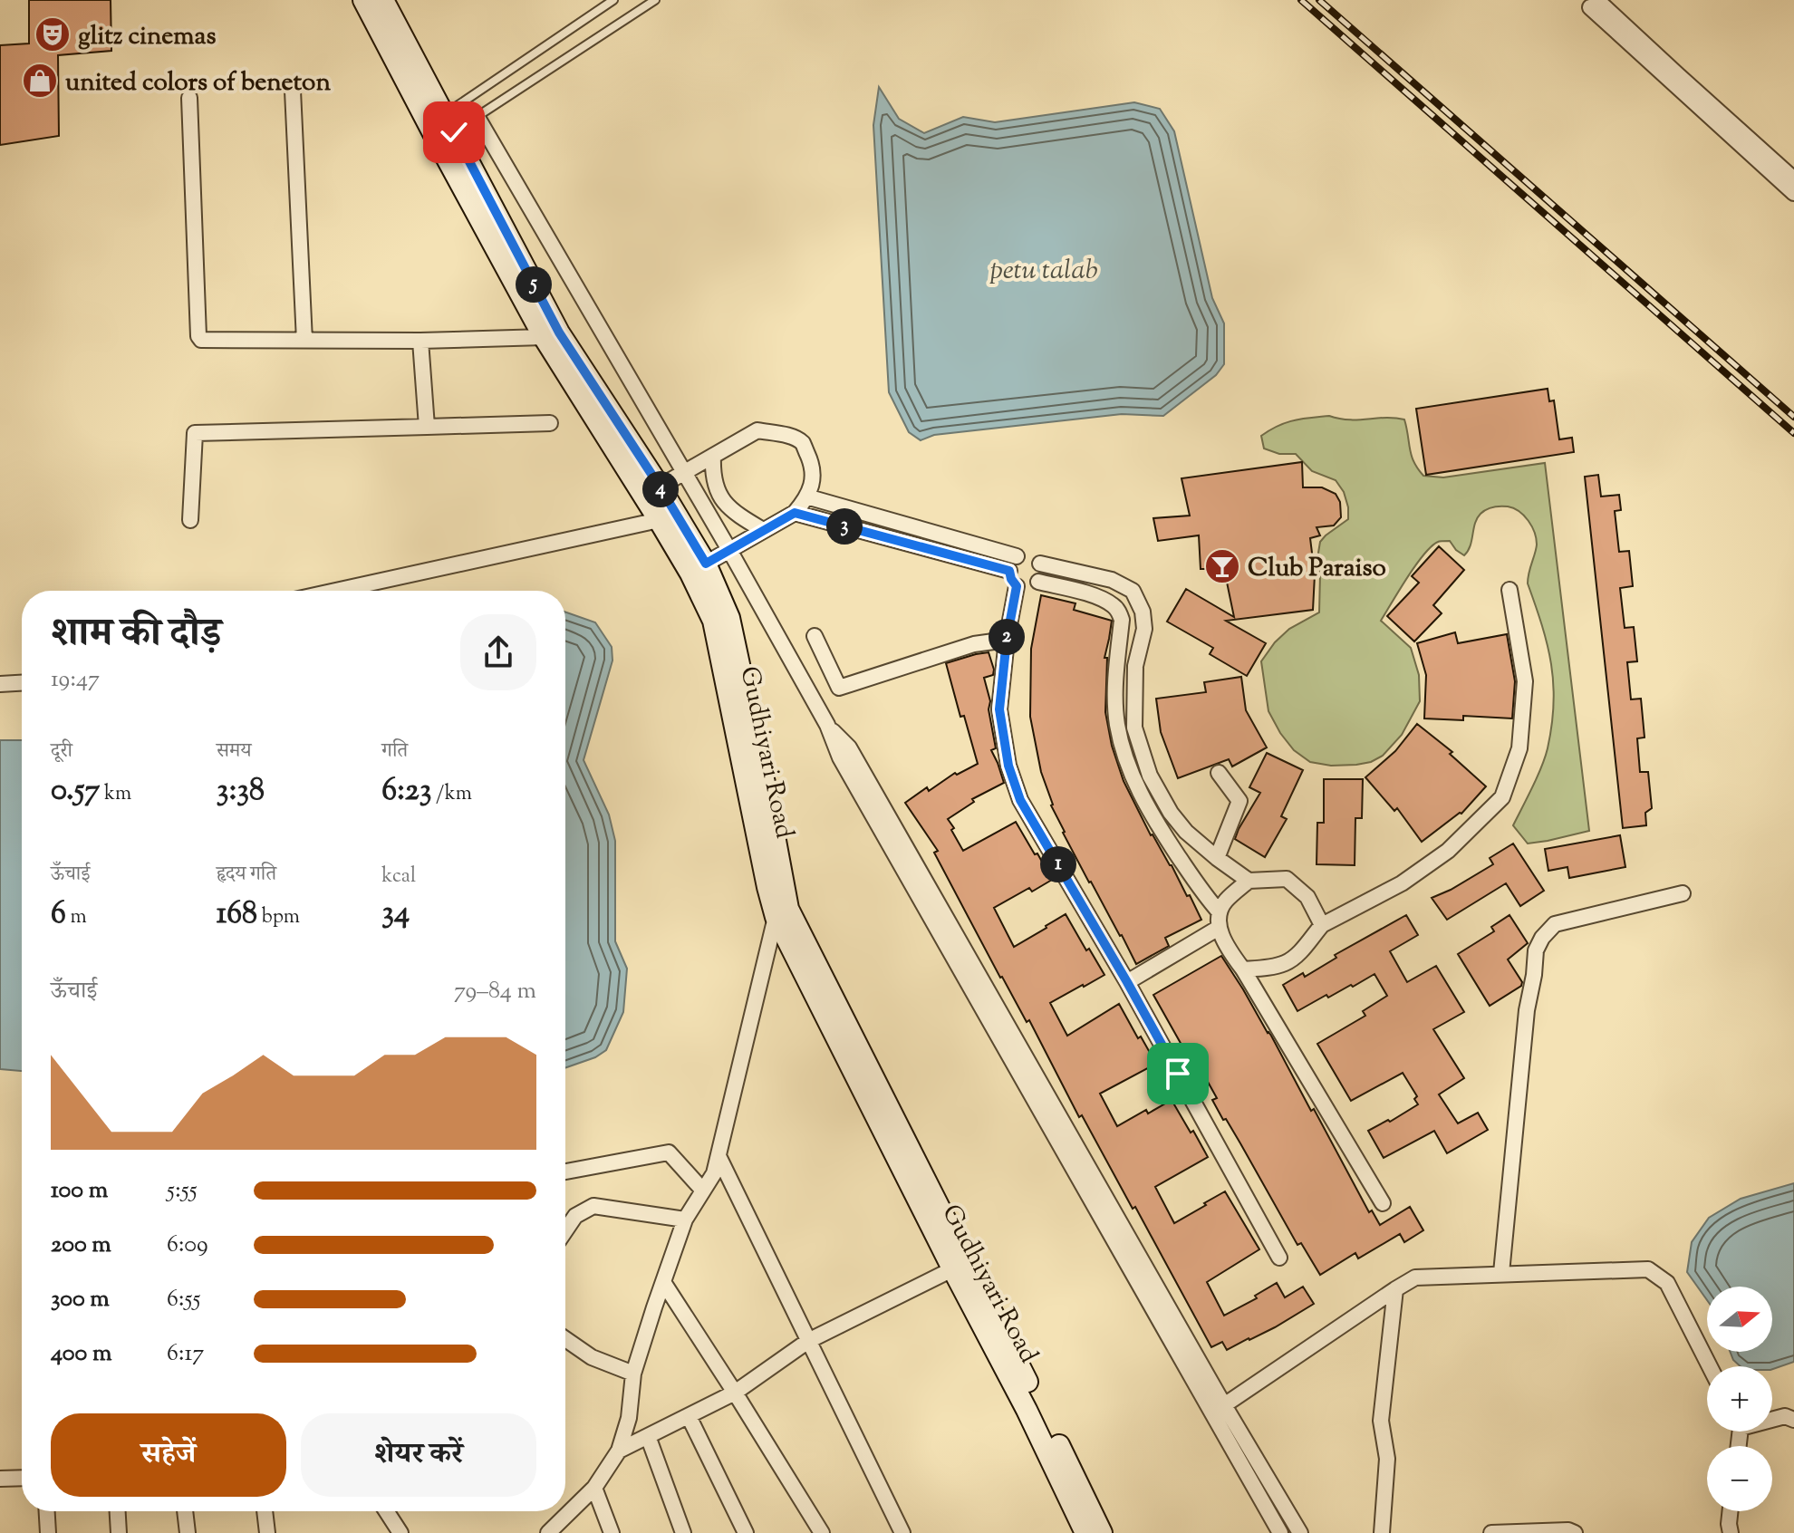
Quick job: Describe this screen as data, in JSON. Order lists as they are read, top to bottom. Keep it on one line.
{"streets":{"street":["Gudhiyari Road"]},"water":["petu talab"],"places":{"theatre":["glitz cinemas"],"shop":["united colors of beneton"],"bar":["Club Paraiso"]},"north":"right","page":{"pins":["5","4","3","2","1"],"heading":["शाम की दौड़","19:47"],"stats":[["दूरी","0.57 km"],["समय","3:38"],["गति","6:23 /km"],["ऊँचाई","6 m"],["हृदय गति","168 bpm"],["kcal","34"]],"chart":["ऊँचाई","79–84 m"],"list":[{"name":"100 m","note":"5:55"},{"name":"200 m","note":"6:09"},{"name":"300 m","note":"6:55"},{"name":"400 m","note":"6:17"}],"map_buttons":["+","−"],"buttons":["सहेजें","शेयर करें"]}}
